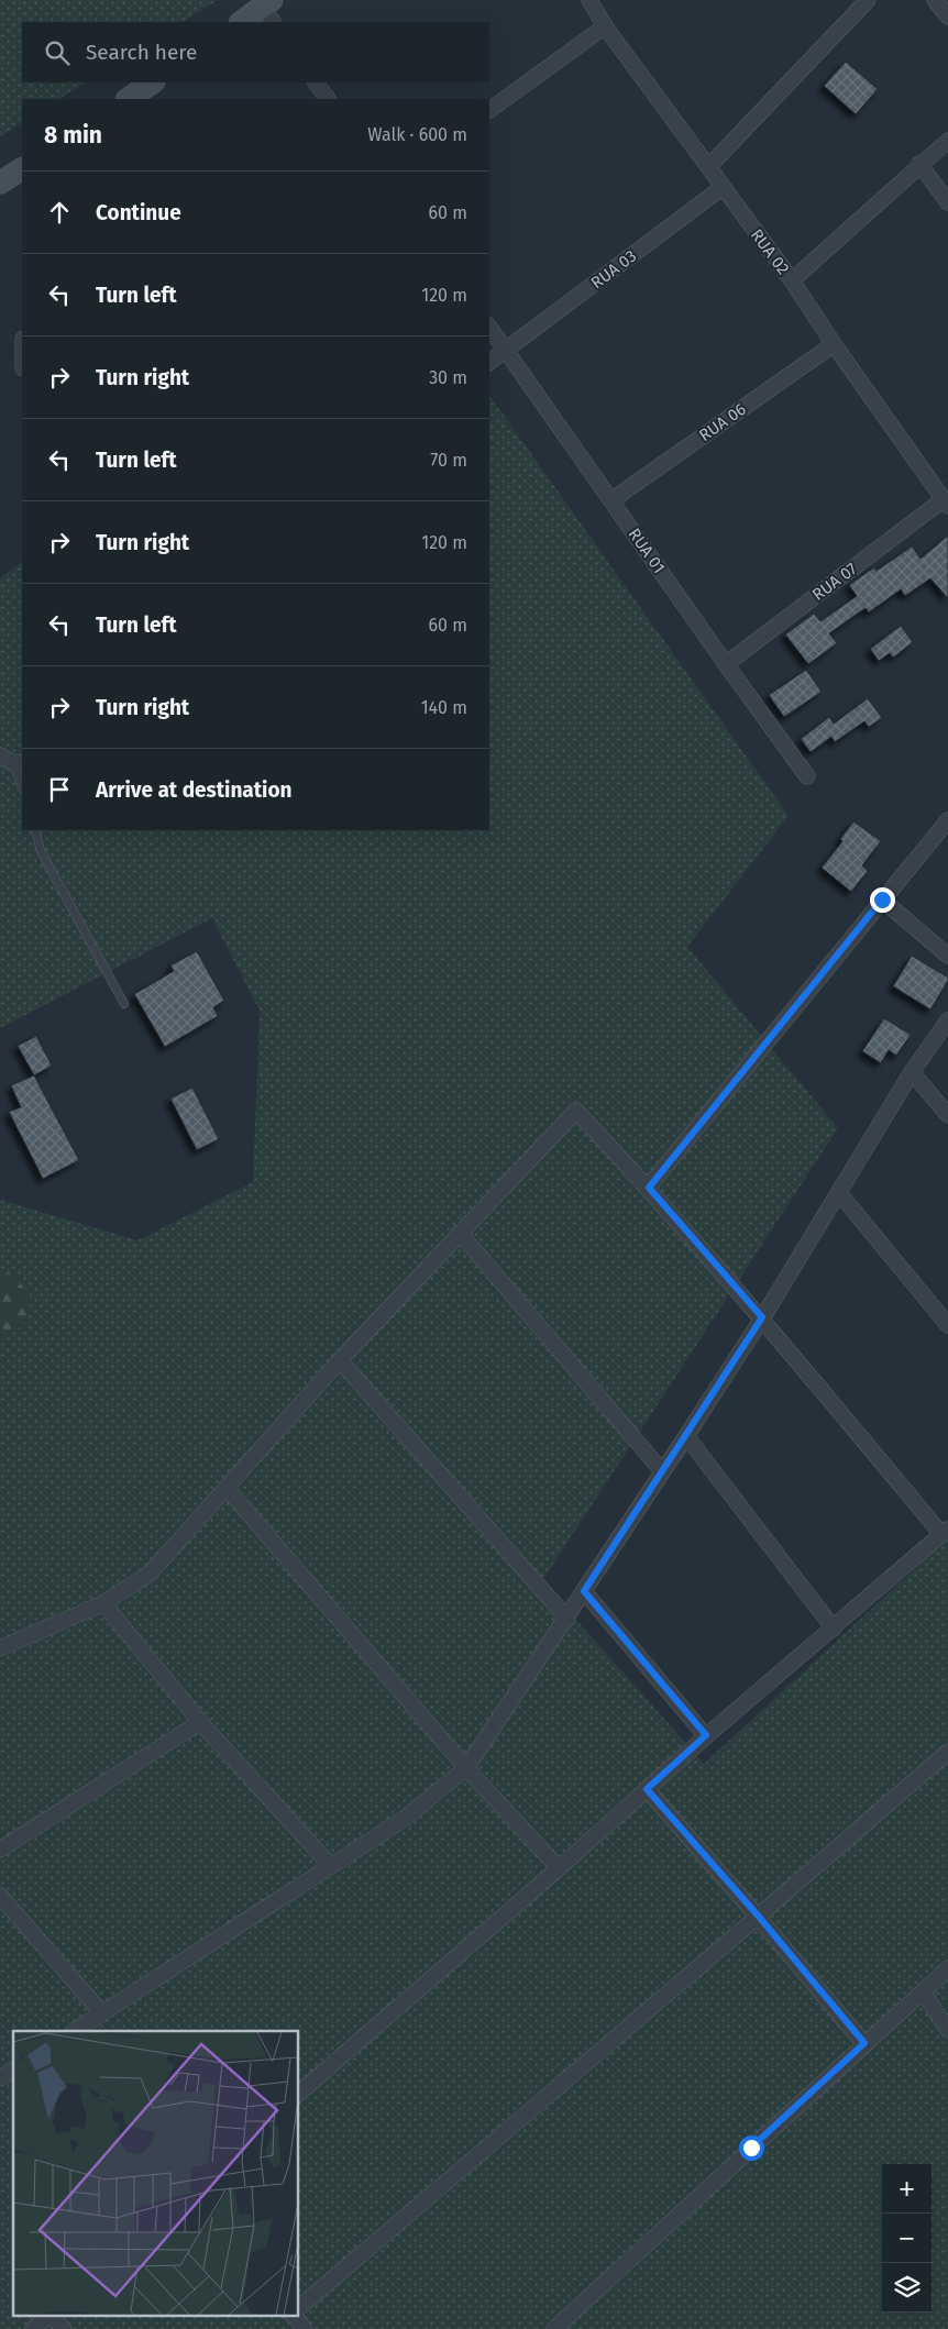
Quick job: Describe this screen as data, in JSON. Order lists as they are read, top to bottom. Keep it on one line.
{"streets":{"street":["RUA 02","RUA 03","RUA 06","RUA 01","RUA 07"]},"crossings":[["RUA 02","RUA 03"],["RUA 02","RUA 06"],["RUA 02","RUA 07"],["RUA 03","RUA 01"],["RUA 06","RUA 01"],["RUA 01","RUA 07"]],"page":{"search":"Search here","heading":["8 min","Walk · 600 m"],"list":[["Continue","60 m"],["Turn left","120 m"],["Turn right","30 m"],["Turn left","70 m"],["Turn right","120 m"],["Turn left","60 m"],["Turn right","140 m"],"Arrive at destination"],"map_buttons":["+","−"]}}
